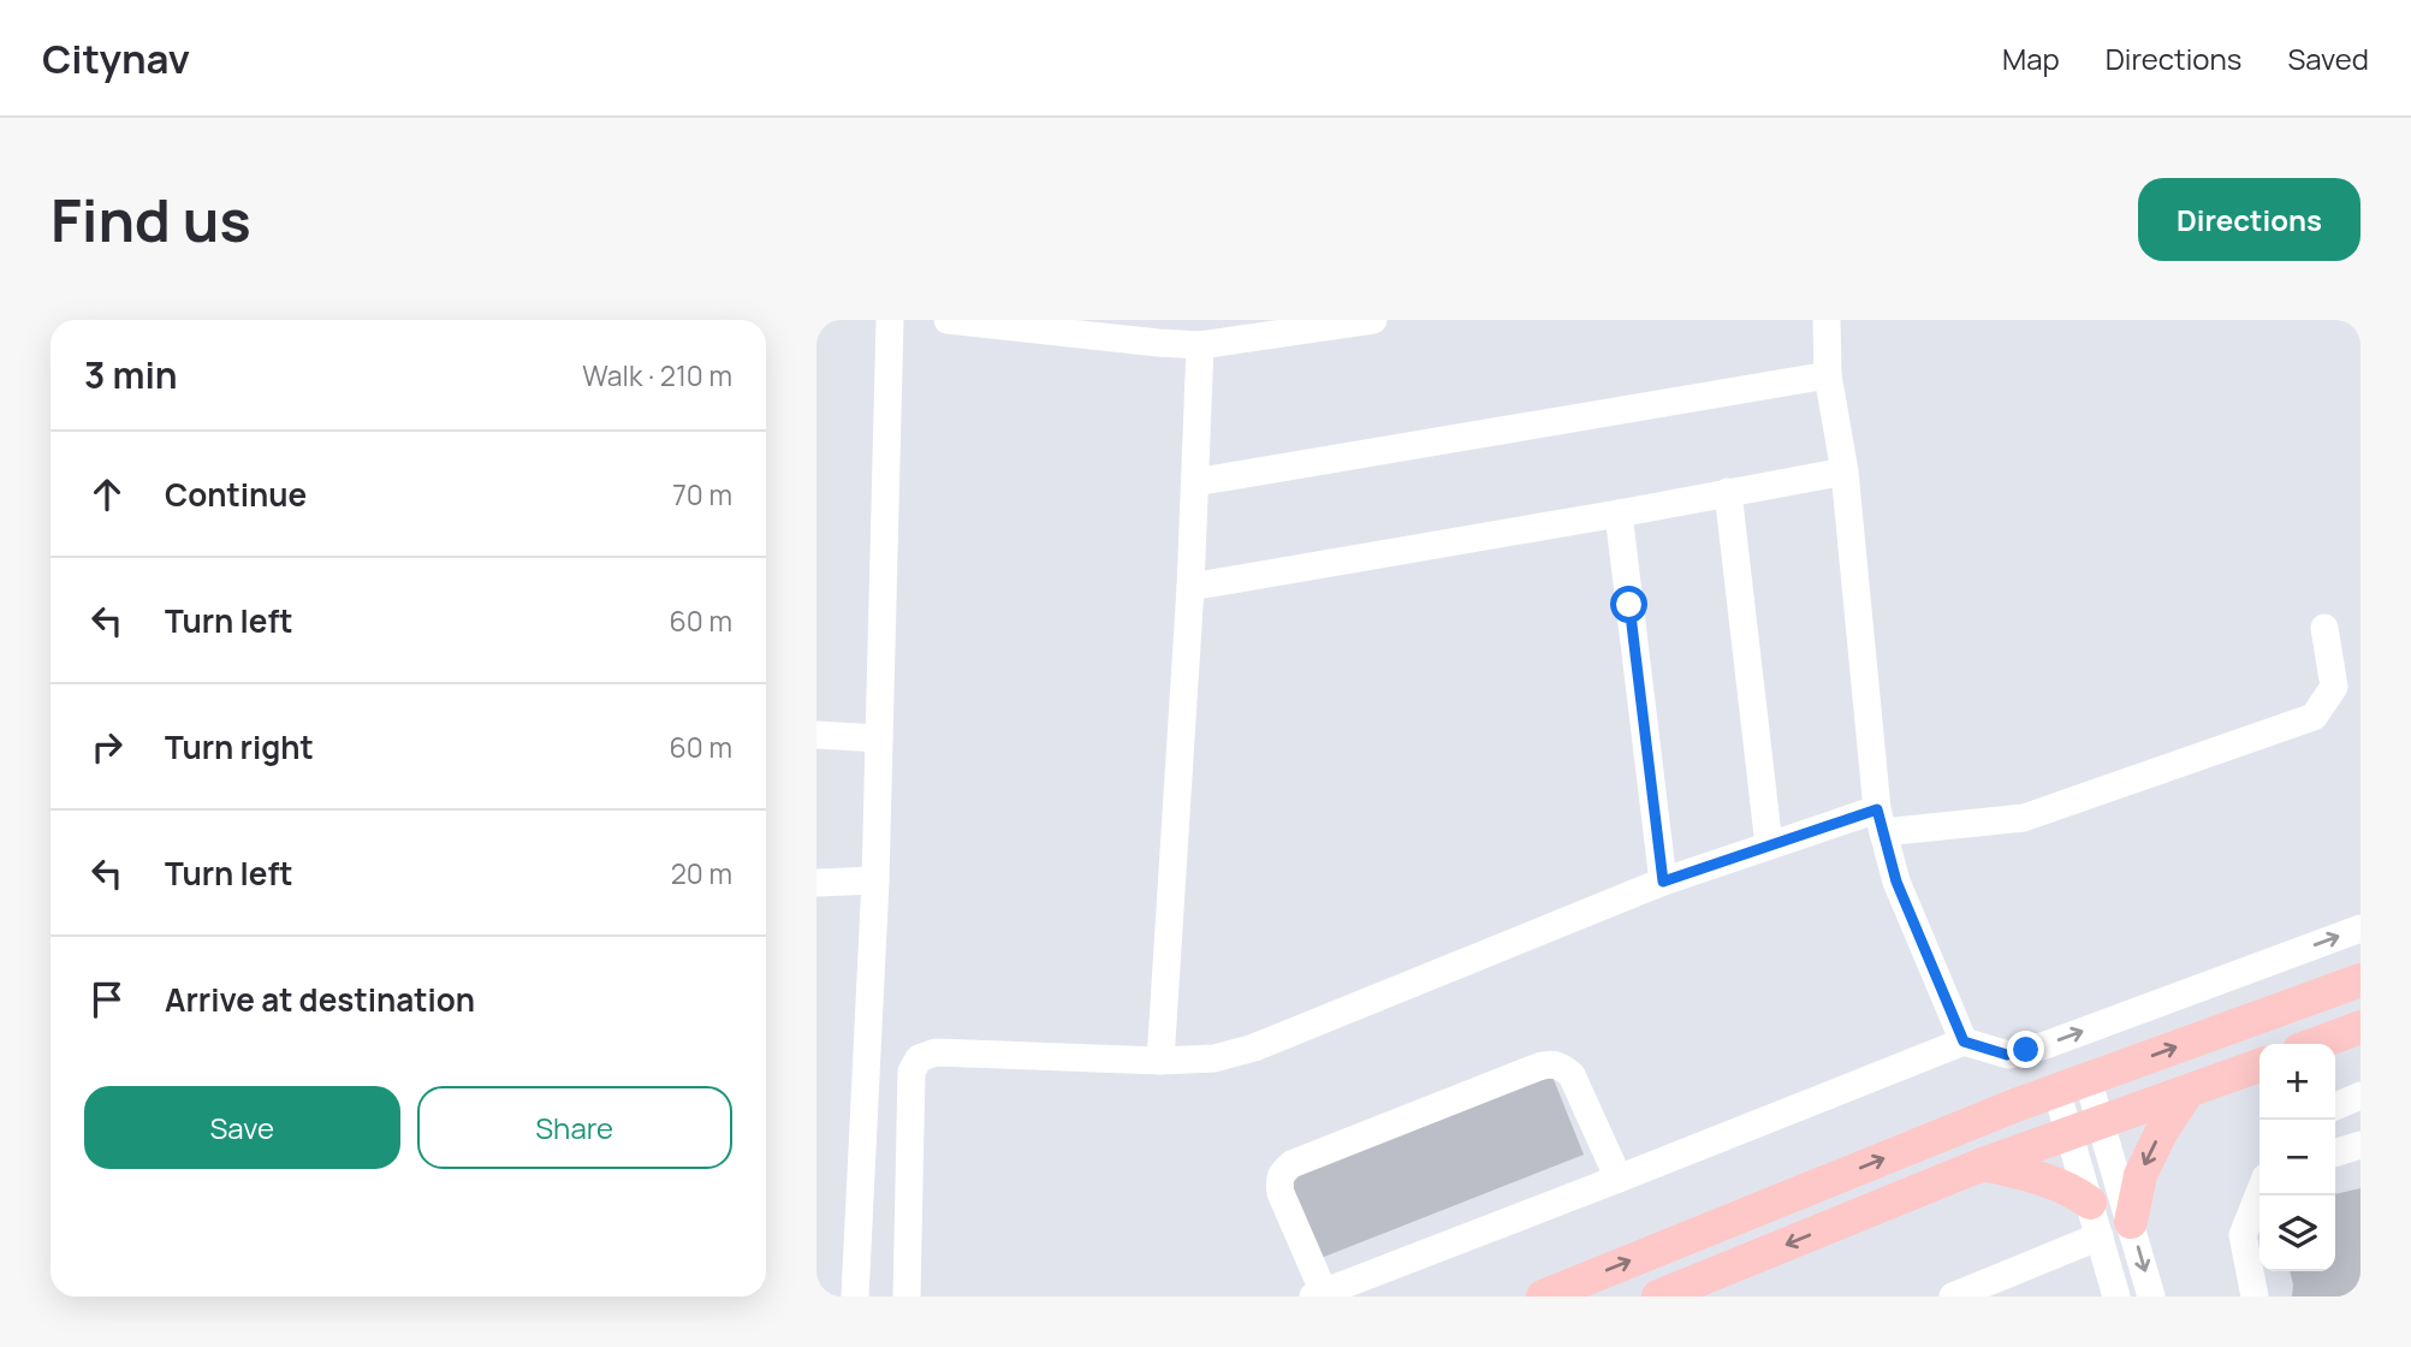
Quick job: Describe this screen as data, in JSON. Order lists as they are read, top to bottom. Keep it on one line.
{"page":{"header":"Citynav","nav":["Map","Directions","Saved"],"buttons":["Directions",["Save","Share"]],"title":"Find us","heading":["3 min","Walk · 210 m"],"list":[["Continue","70 m"],["Turn left","60 m"],["Turn right","60 m"],["Turn left","20 m"],"Arrive at destination"],"map_buttons":["+","−"]}}
